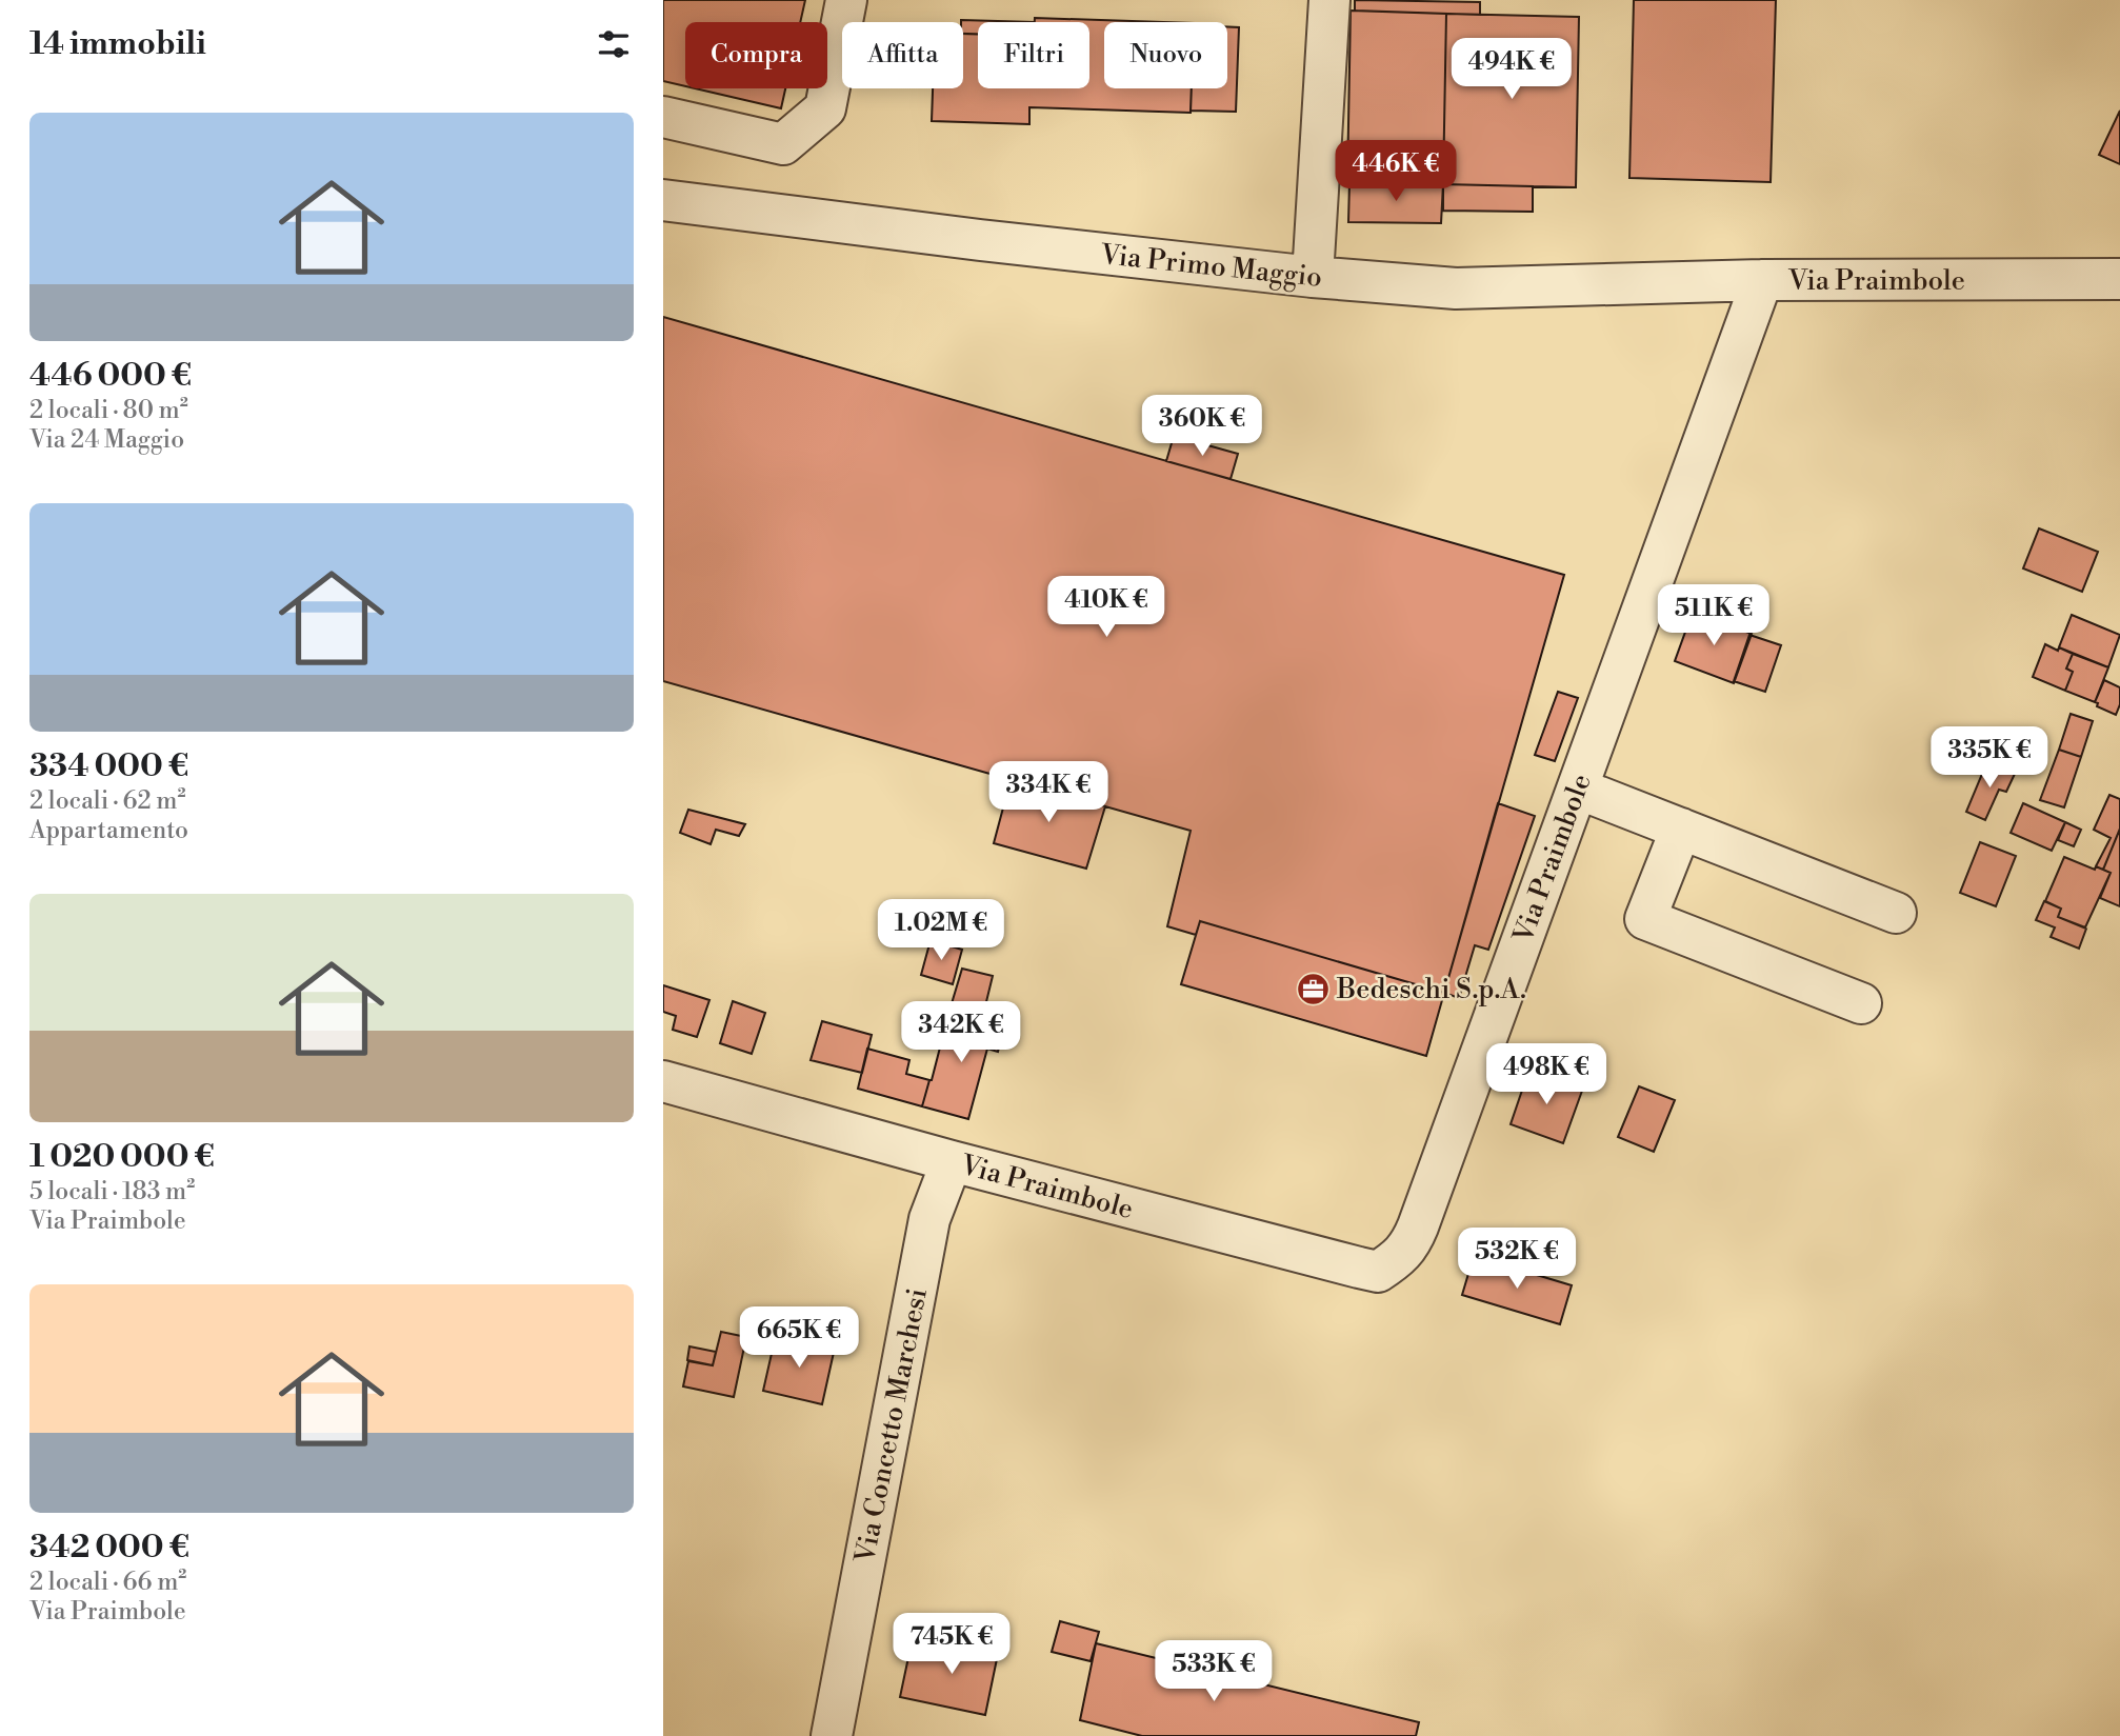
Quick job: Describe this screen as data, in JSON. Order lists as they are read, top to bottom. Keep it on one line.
{"streets":{"street":["Via Primo Maggio","Via Praimbole","Via Concetto Marchesi"]},"crossings":[["Via Primo Maggio","Via Praimbole"],["Via Praimbole","Via Concetto Marchesi"]],"places":{"office":["Bedeschi S.p.A."]},"page":{"heading":"14 immobili","chip":["Compra","Affitta","Filtri","Nuovo"],"price":["494K €","446K €","360K €","410K €","511K €","335K €","334K €","1.02M €","342K €","498K €","532K €","665K €","745K €","533K €"],"list":[{"name":"446 000 €","note":"2 locali · 80 m² · Via 24 Maggio"},{"name":"334 000 €","note":"2 locali · 62 m² · Appartamento"},{"name":"1 020 000 €","note":"5 locali · 183 m² · Via Praimbole"},{"name":"342 000 €","note":"2 locali · 66 m² · Via Praimbole"}]}}
